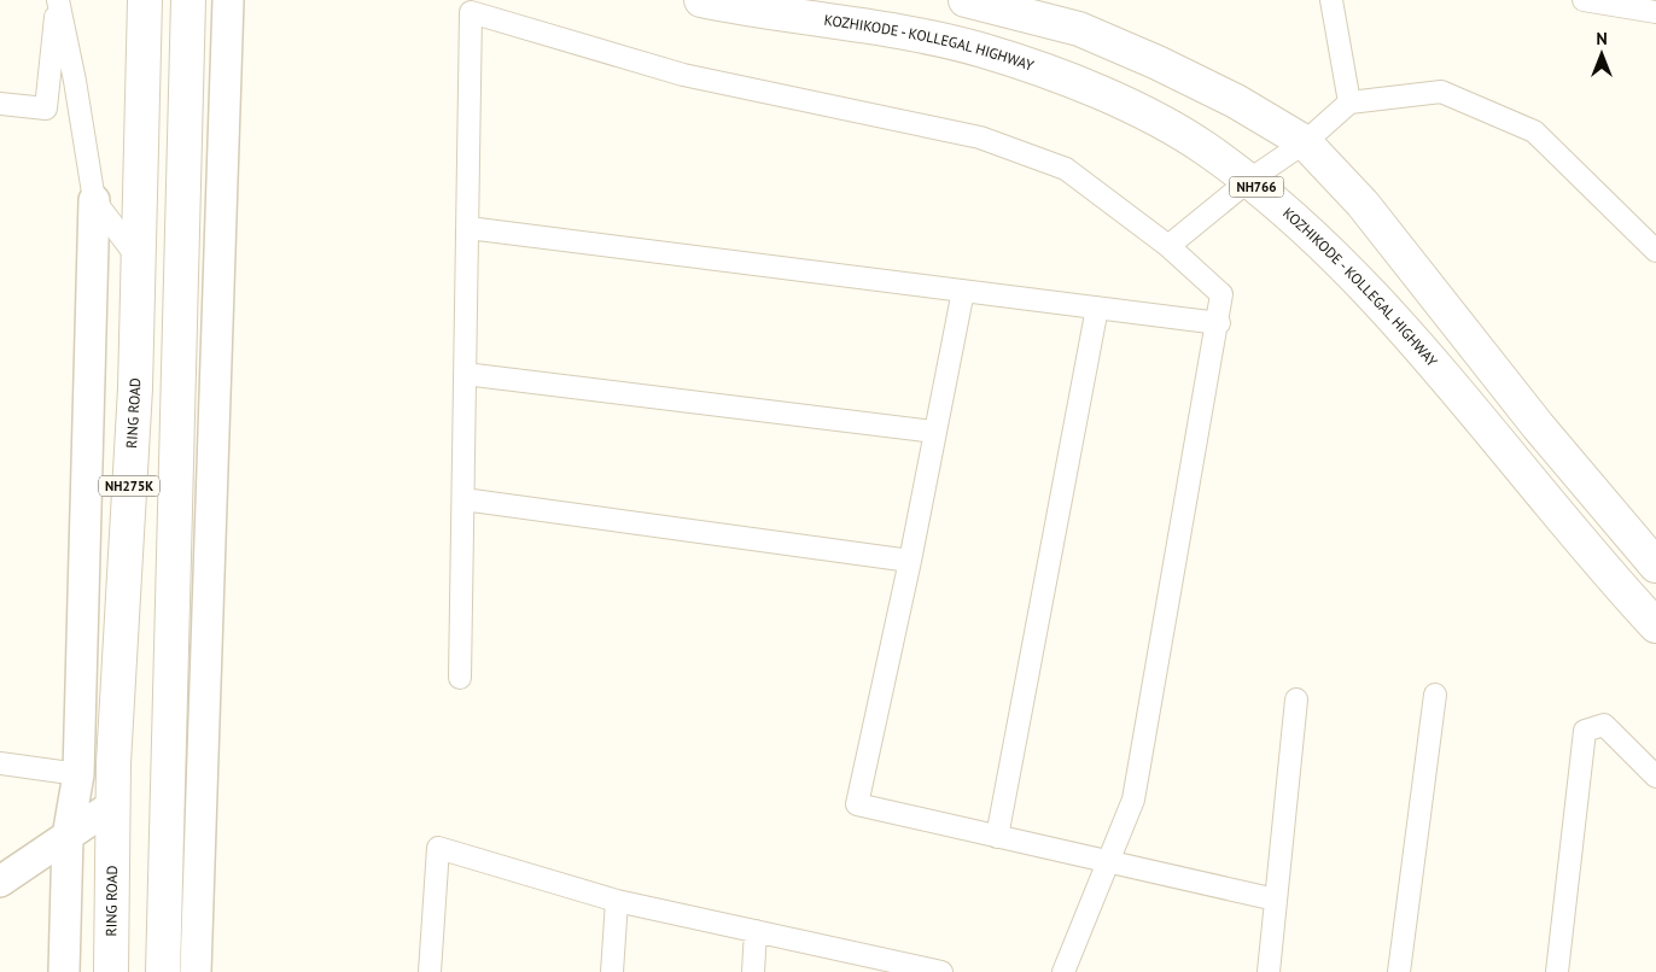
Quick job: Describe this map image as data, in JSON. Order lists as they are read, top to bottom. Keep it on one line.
{"streets":{"highway":["KOZHIKODE - KOLLEGAL HIGHWAY","NH766","RING ROAD","NH275K"]},"north":"top"}
